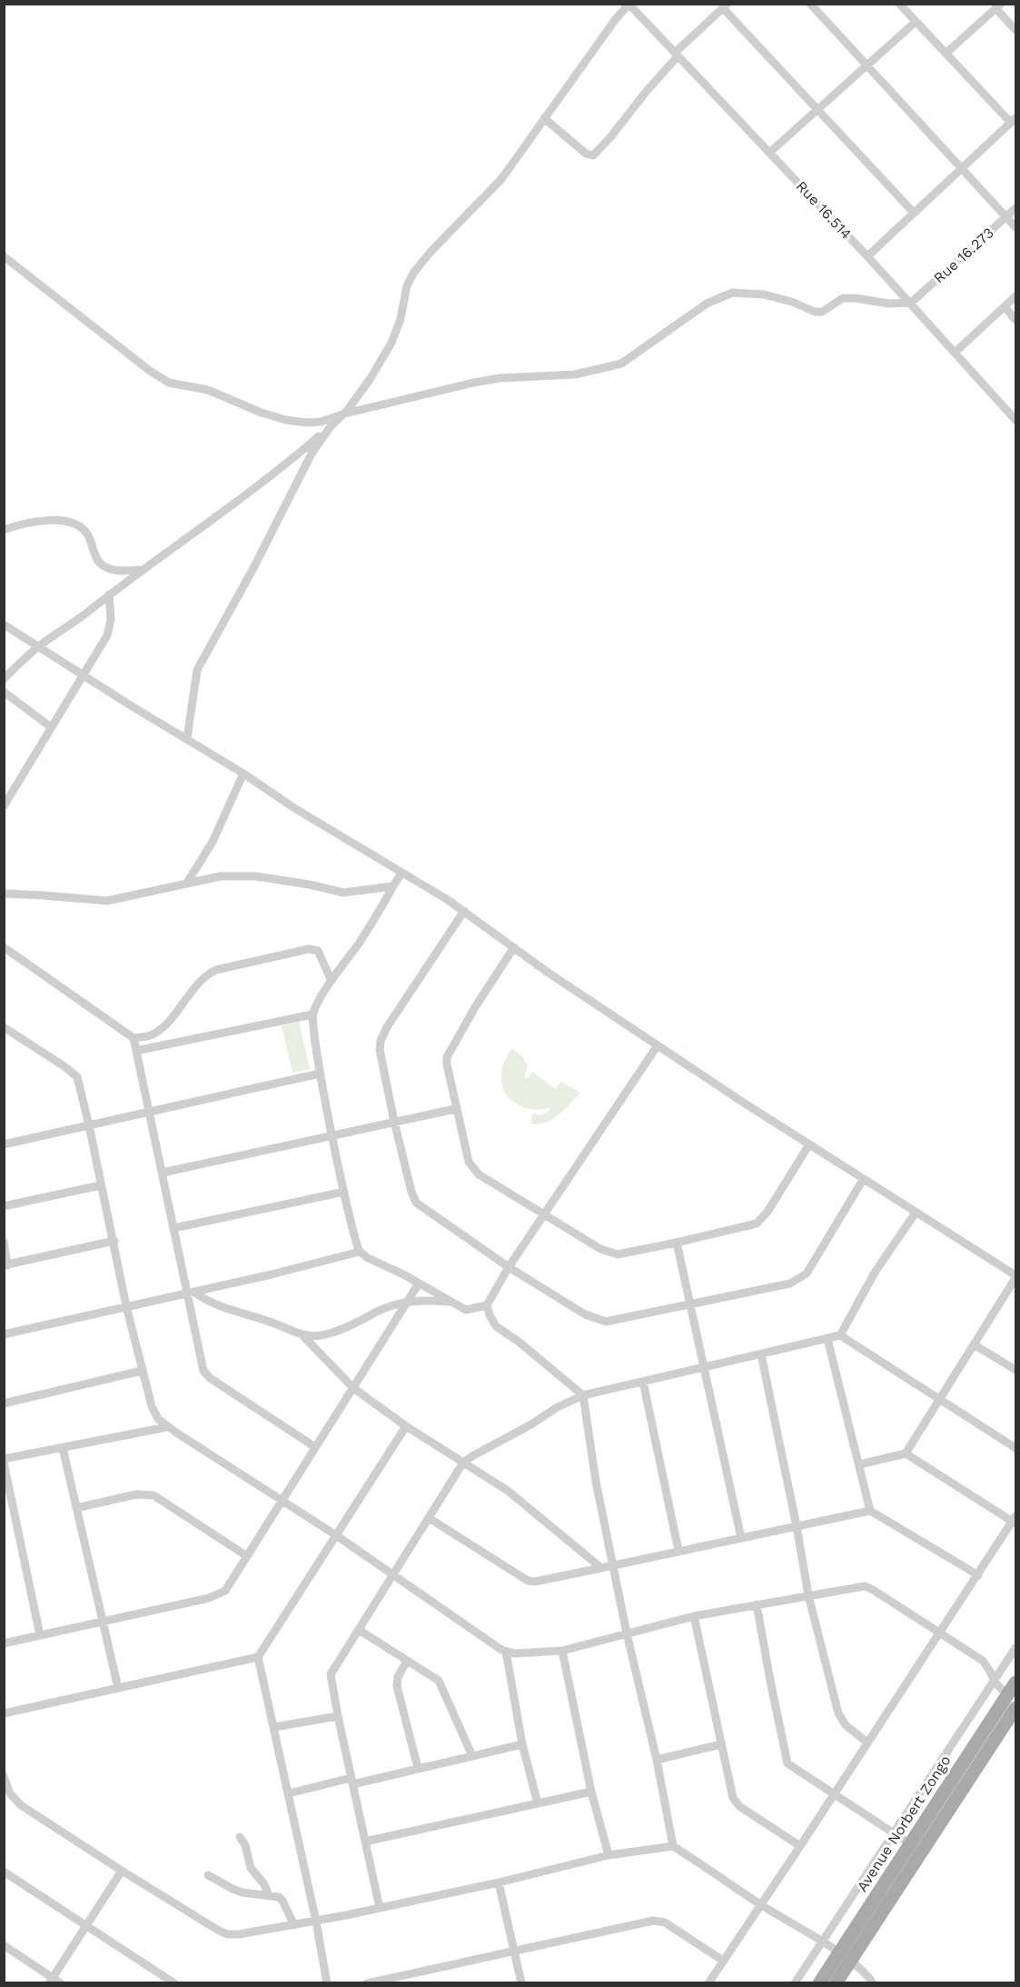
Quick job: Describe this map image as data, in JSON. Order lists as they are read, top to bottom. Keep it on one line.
{"streets":{"main road":["Avenue Norbert Zongo"],"street":["Rue 16.514","Rue 16.273"]},"crossings":[["Rue 16.514","Rue 16.273"]]}
